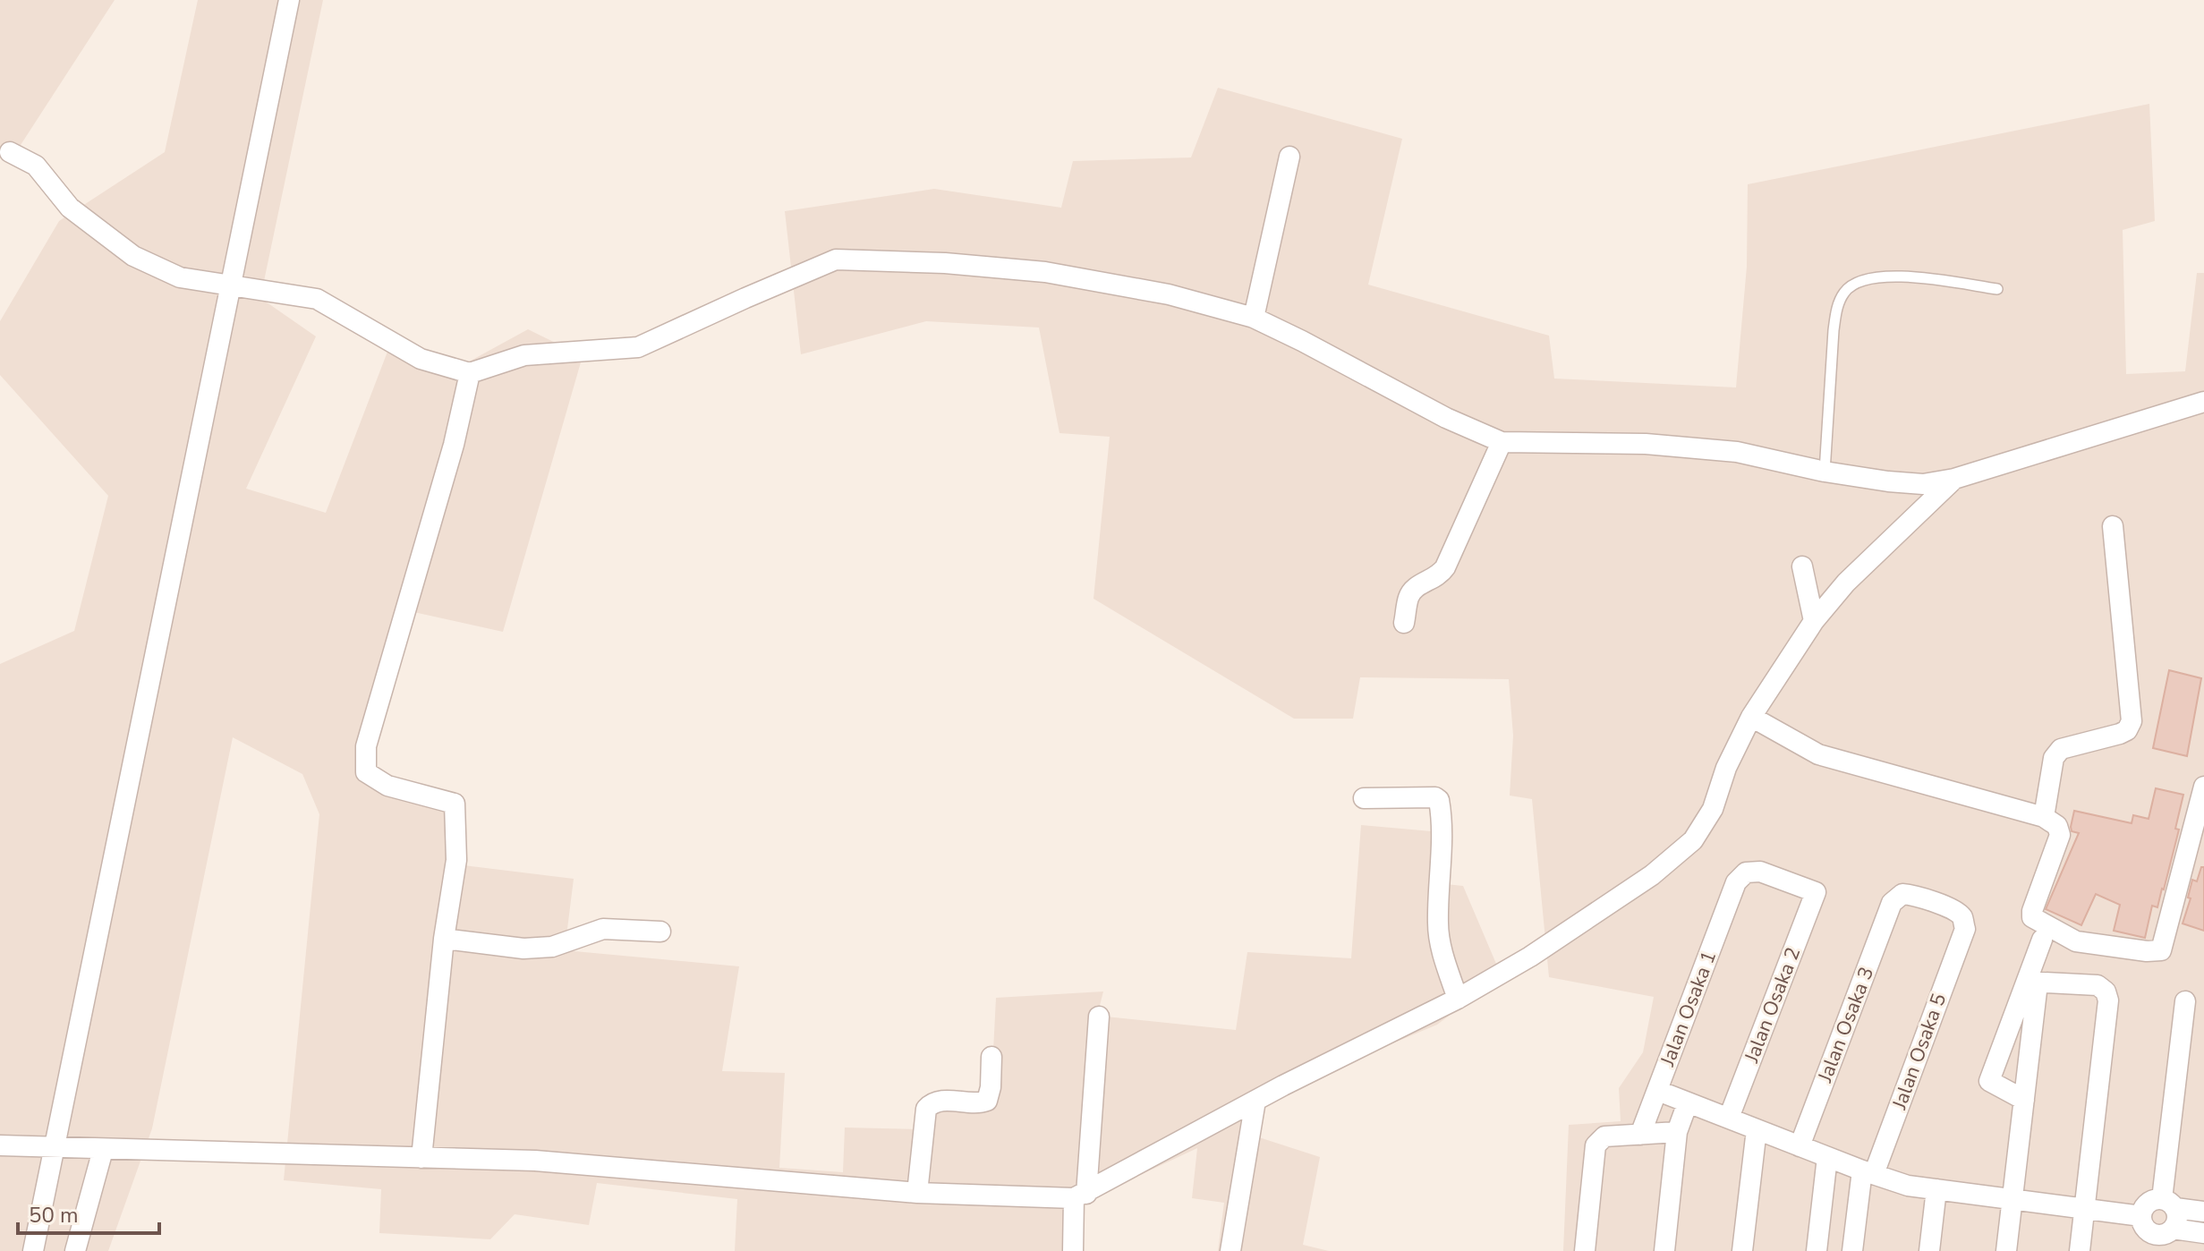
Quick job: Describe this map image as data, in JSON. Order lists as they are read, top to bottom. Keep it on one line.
{"streets":{"street":["Jalan Osaka 2","Jalan Osaka 1","Jalan Osaka 3","Jalan Osaka 5"]},"crossings":[["Jalan Osaka 2","Jalan Osaka 1"],["Jalan Osaka 3","Jalan Osaka 5"]],"scale_bar":"50 m"}
